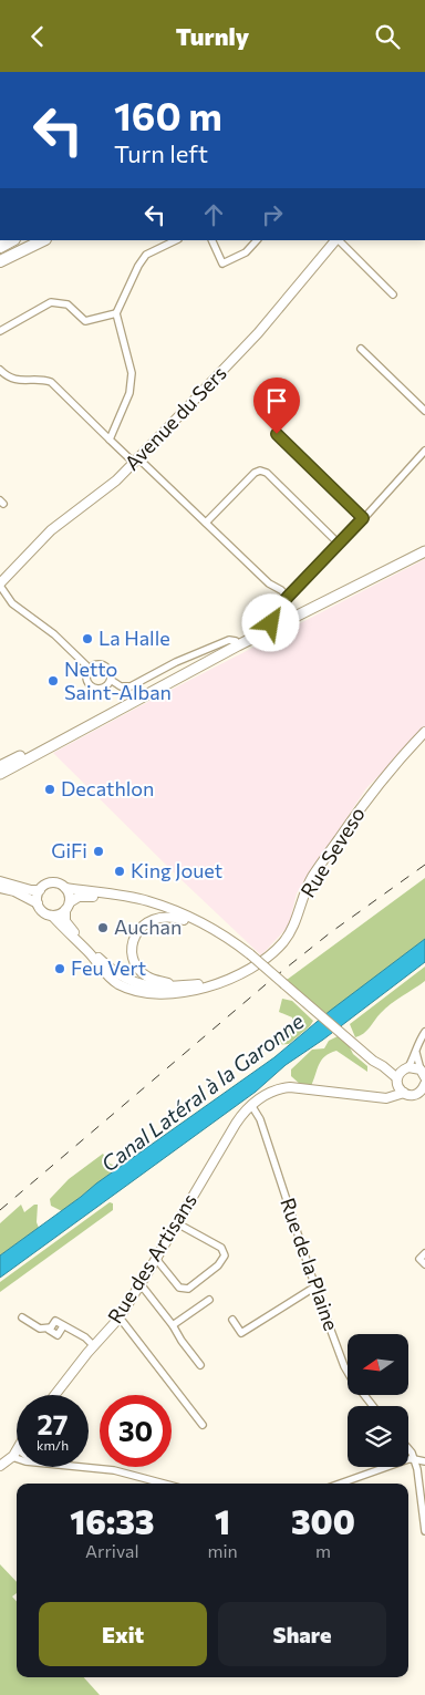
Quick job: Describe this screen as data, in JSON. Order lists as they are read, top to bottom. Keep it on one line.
{"streets":{"street":["Avenue du Sers","Rue Seveso","Rue des Artisans","Rue de la Plaine"]},"crossings":[["Rue des Artisans","Rue de la Plaine"]],"water":["Canal Latéral à la Garonne"],"places":["La Halle","Netto Saint-Alban","Decathlon","GiFi","King Jouet","Auchan","Feu Vert"],"north":"left","page":{"header":"Turnly","turn":["160 m","Turn left"],"speed":"27 km/h","limit":"30","eta":["16:33","Arrival","1","min","300","m"],"buttons":["Exit","Share"]}}
